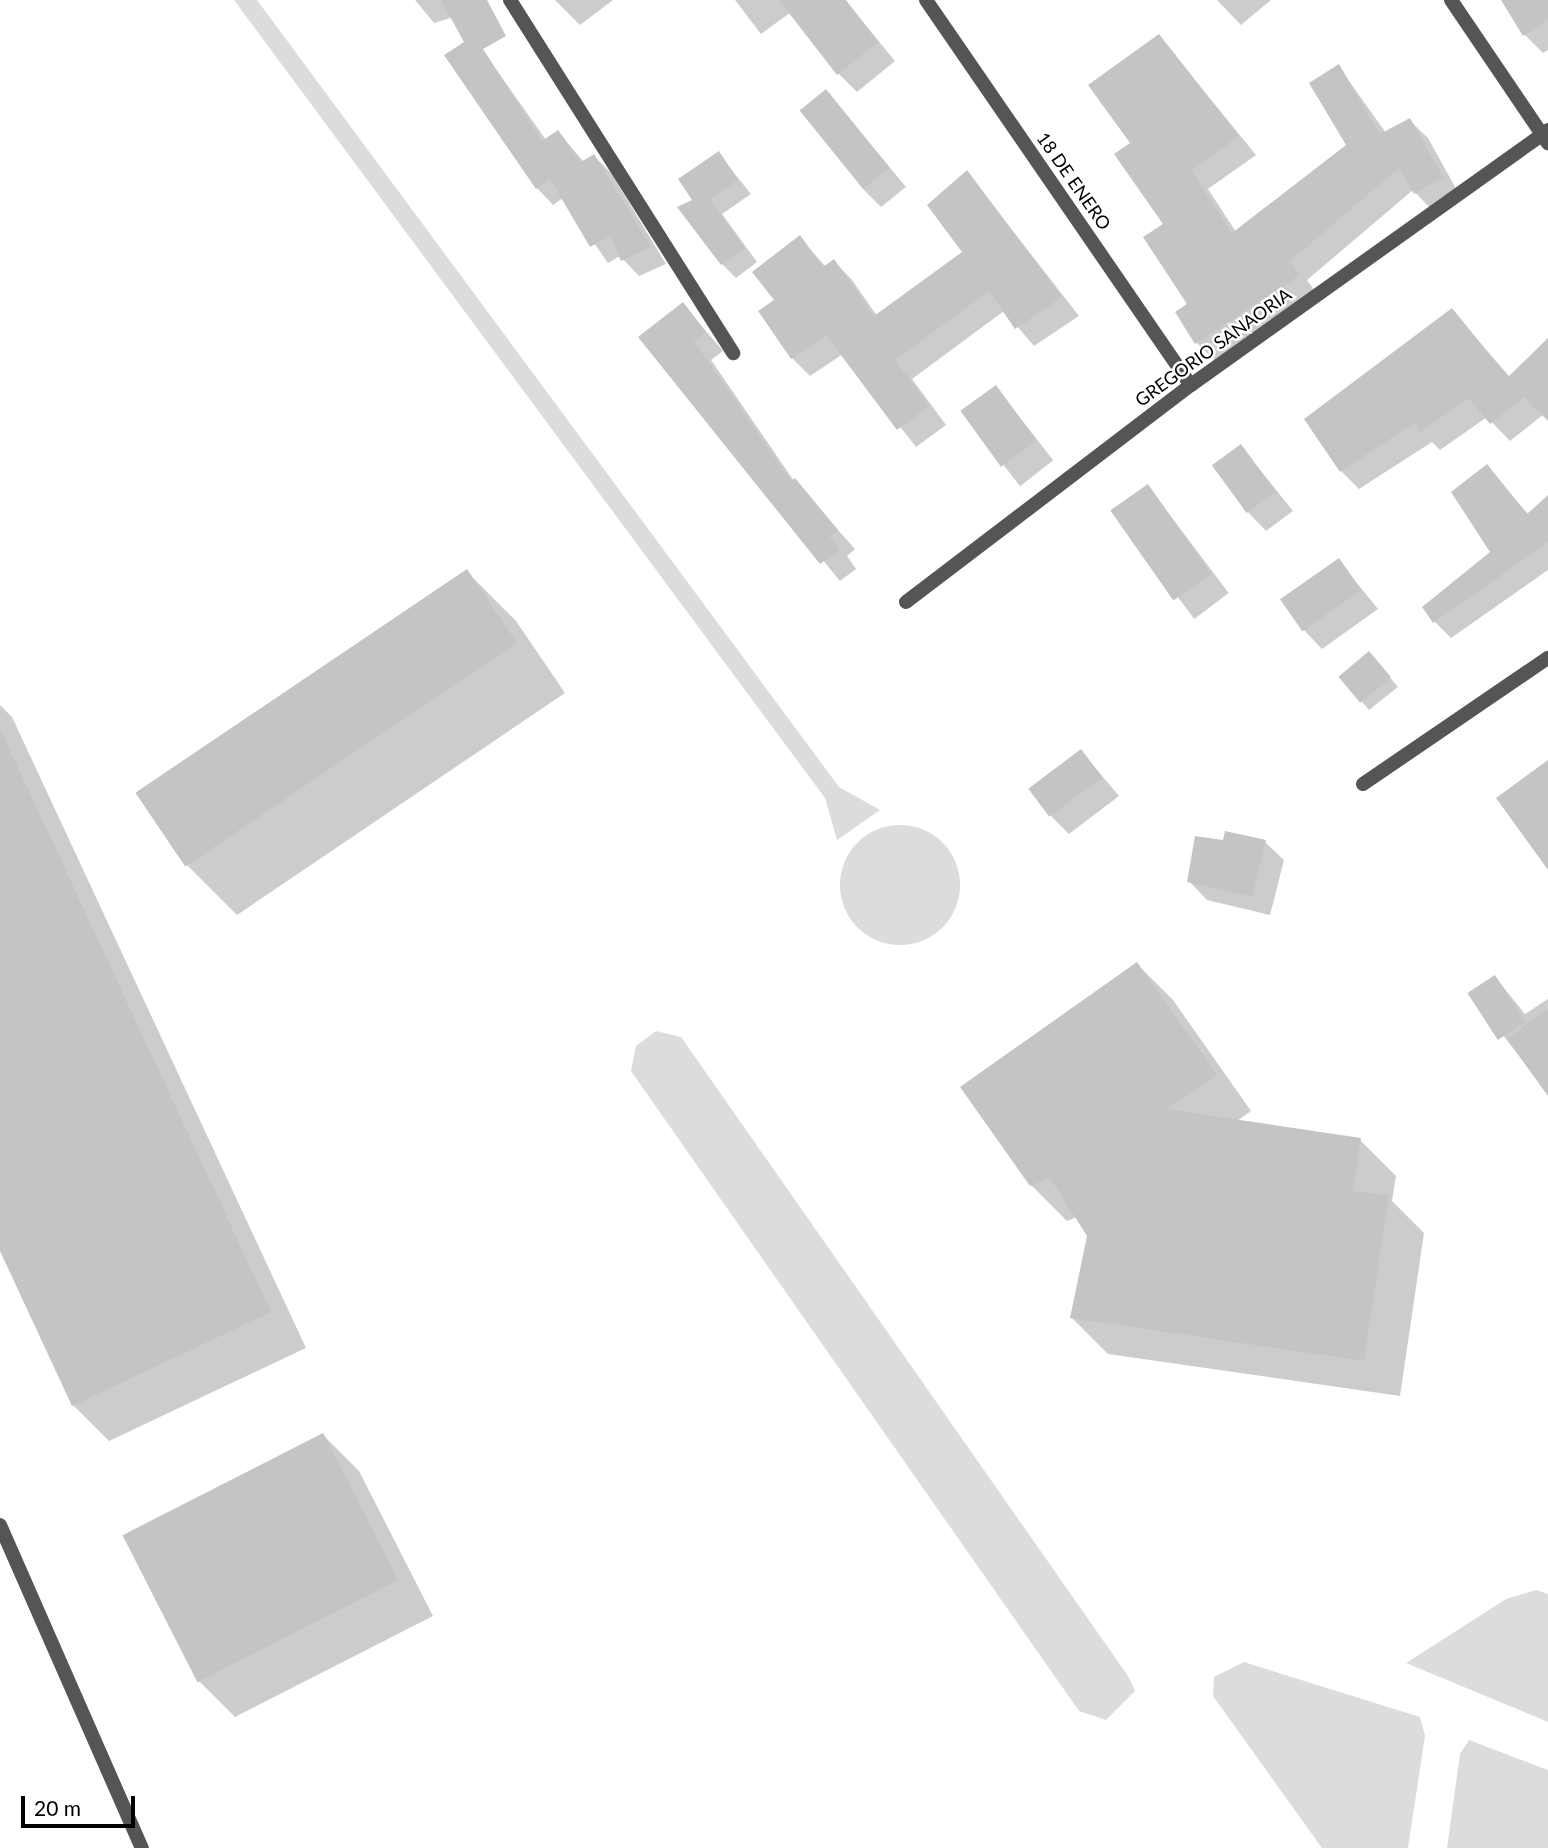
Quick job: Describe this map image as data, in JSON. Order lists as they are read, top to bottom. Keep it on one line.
{"streets":{"street":["18 DE ENERO","GREGORIO SANAORIA"]},"crossings":[["18 DE ENERO","GREGORIO SANAORIA"]],"scale_bar":"20 m"}
